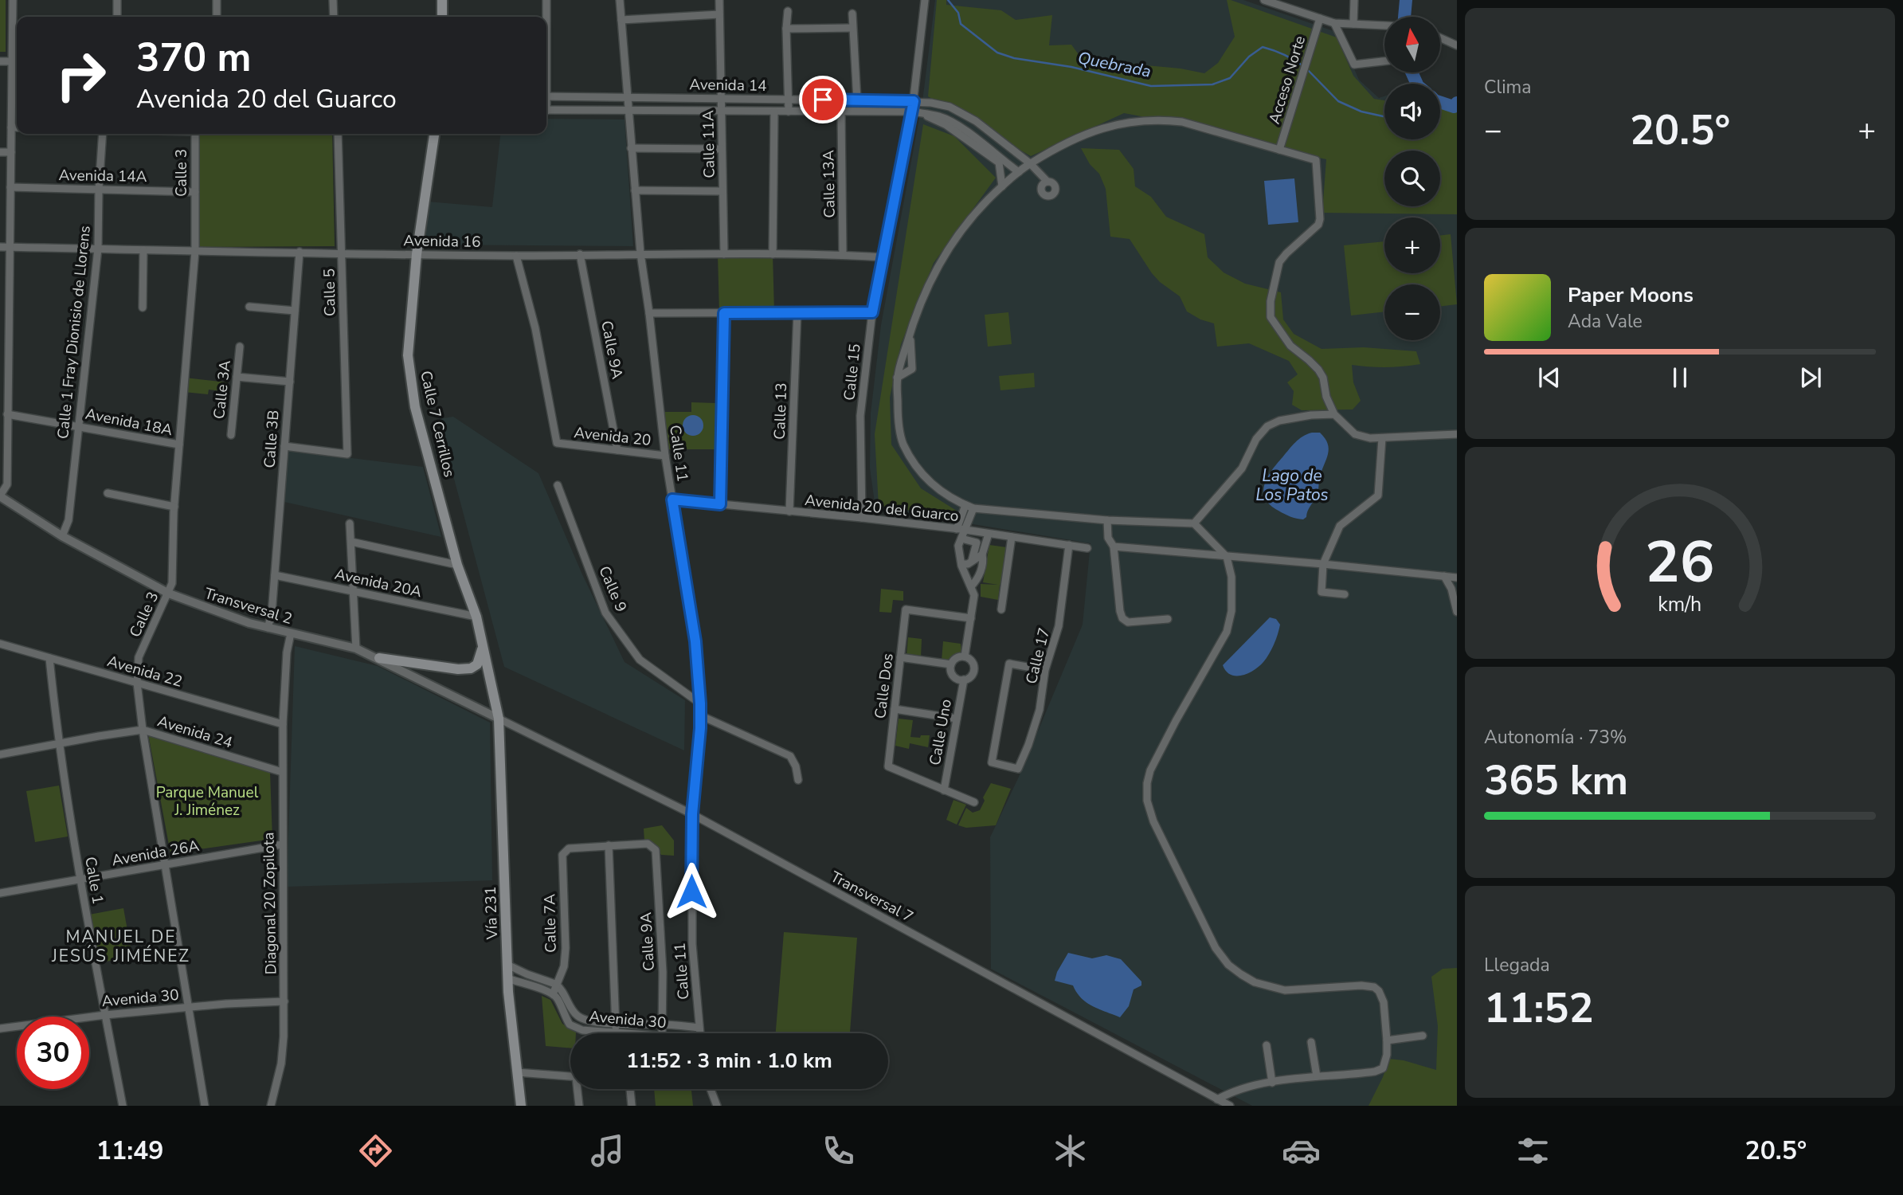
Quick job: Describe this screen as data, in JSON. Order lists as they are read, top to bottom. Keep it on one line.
{"streets":{"main road":["Calle 7 Cerrillos","Vía 231"],"street":["Acceso Norte","Avenida 14","Calle 11A","Calle 3","Avenida 14A","Calle 13A","Avenida 16","Calle 5","Calle 1 Fray Dionisio de Llorens","Calle 9A","Calle 15","Calle 3A","Calle 13","Avenida 18A","Avenida 20","Calle 3B","Calle 11","Avenida 20 del Guarco","Avenida 20A","Calle 9","Transversal 2","Calle 17","Avenida 22","Calle Dos","Avenida 24","Calle Uno","Avenida 26A","Calle 1","Transversal 7","Diagonal 20 Zopilota","Calle 7A","Avenida 30"]},"crossings":[["Avenida 14","Calle 11A"],["Avenida 14","Calle 13A"],["Avenida 14","Calle 15"],["Avenida 14","Calle 11"],["Calle 11A","Avenida 16"],["Calle 3","Avenida 14A"],["Calle 3","Avenida 16"],["Calle 3","Avenida 18A"],["Calle 3","Transversal 2"],["Calle 3","Avenida 22"],["Calle 3","Avenida 24"],["Calle 3","Avenida 26A"],["Calle 3","Avenida 30"],["Avenida 14A","Calle 1 Fray Dionisio de Llorens"],["Calle 13A","Avenida 16"],["Avenida 16","Calle 5"],["Avenida 16","Calle 1 Fray Dionisio de Llorens"],["Avenida 16","Calle 9A"],["Avenida 16","Calle 15"],["Avenida 16","Calle 7 Cerrillos"],["Avenida 16","Avenida 20"],["Avenida 16","Calle 3B"],["Avenida 16","Calle 11"],["Calle 5","Calle 3B"],["Calle 1 Fray Dionisio de Llorens","Avenida 18A"],["Calle 1 Fray Dionisio de Llorens","Transversal 2"],["Calle 9A","Avenida 20"],["Calle 9A","Calle 7A"],["Calle 9A","Avenida 30"],["Calle 15","Avenida 20 del Guarco"],["Calle 13","Avenida 20 del Guarco"],["Calle 7 Cerrillos","Avenida 20A"],["Calle 7 Cerrillos","Transversal 2"],["Calle 7 Cerrillos","Transversal 7"],["Calle 7 Cerrillos","Vía 231"],["Avenida 20","Calle 11"],["Calle 3B","Avenida 20A"],["Calle 3B","Transversal 2"],["Calle 11","Avenida 20 del Guarco"],["Calle 11","Calle 9"],["Calle 11","Transversal 7"],["Calle 11","Avenida 30"],["Avenida 20 del Guarco","Calle 17"],["Transversal 2","Transversal 7"],["Transversal 2","Diagonal 20 Zopilota"],["Transversal 2","Vía 231"],["Avenida 22","Calle 1"],["Avenida 22","Diagonal 20 Zopilota"],["Calle Dos","Calle Uno"],["Avenida 24","Calle 1"],["Avenida 24","Diagonal 20 Zopilota"],["Avenida 26A","Calle 1"],["Avenida 26A","Diagonal 20 Zopilota"],["Calle 1","Avenida 30"],["Transversal 7","Vía 231"],["Diagonal 20 Zopilota","Avenida 30"],["Calle 7A","Avenida 30"]],"districts":["MANUEL DE JESÚS JIMÉNEZ"],"water":["Quebrada","Lago de Los Patos"],"parks":["Parque Manuel J. Jiménez"],"north":"top","page":{"tile":["Clima",["Autonomía · 73%","365 km"],["Llegada","11:52"]],"map_buttons":["+","−"],"turn":["370 m","Avenida 20 del Guarco"],"heat":["−","20.5°","+"],"song":["Paper Moons","Ada Vale"],"limit":"30","trip":"11:52 · 3 min · 1.0 km","tabs":["11:49","20.5°"],"gauge":["26","km/h"]}}
